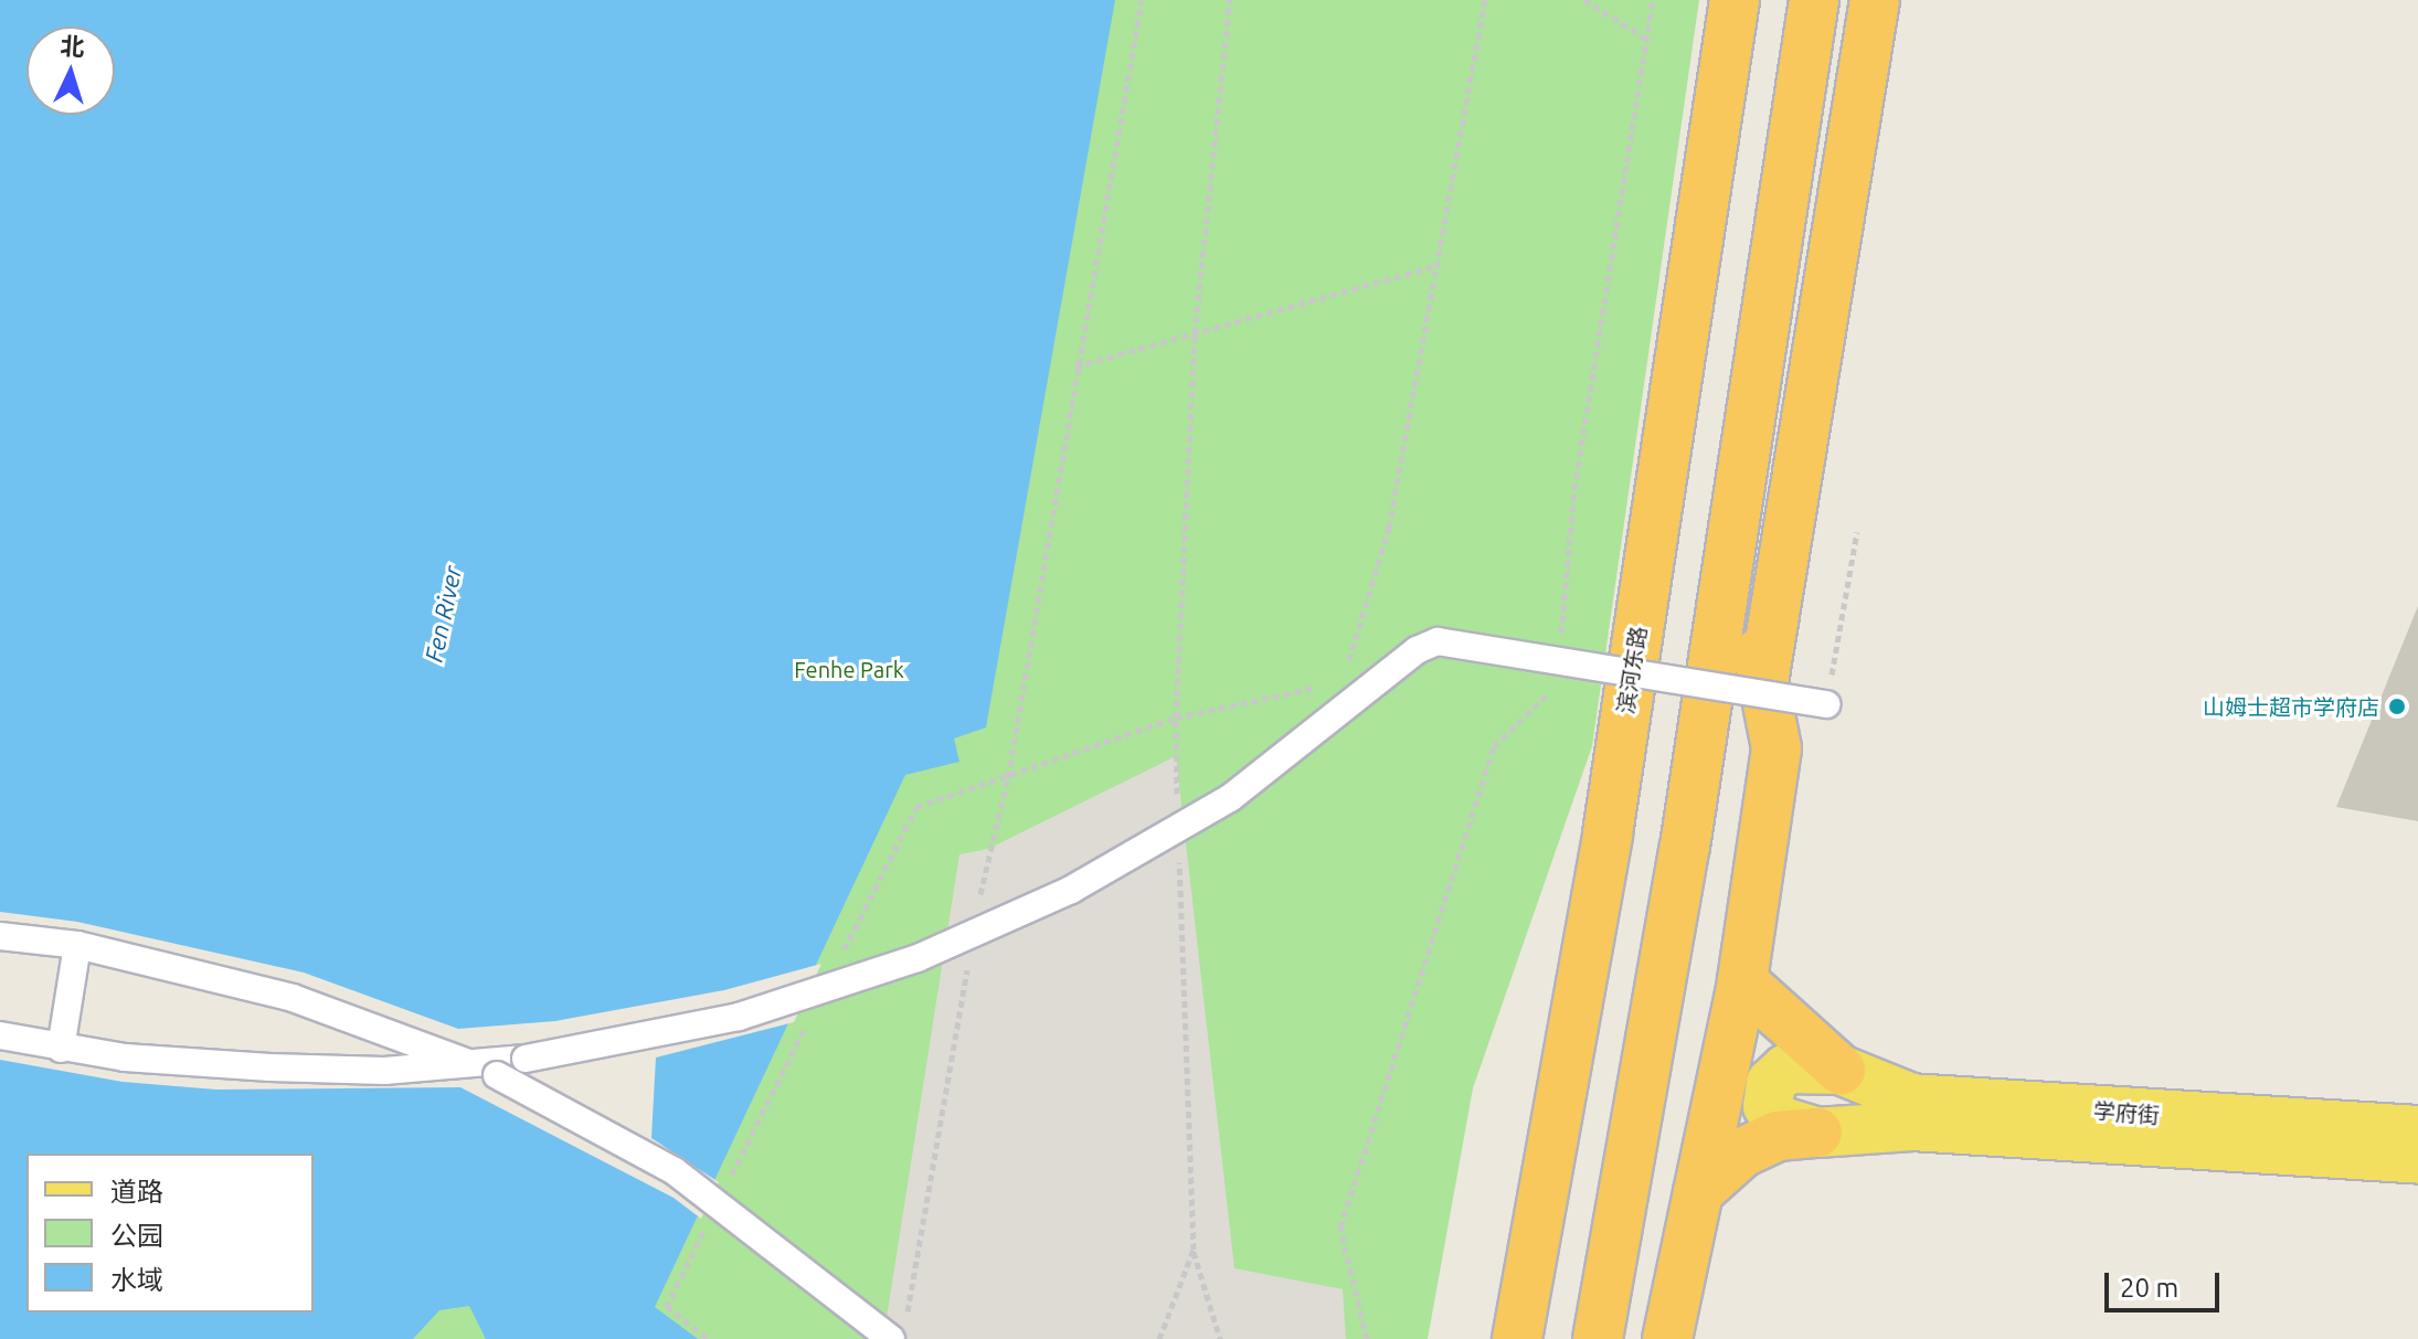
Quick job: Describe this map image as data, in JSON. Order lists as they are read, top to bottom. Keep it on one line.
{"streets":{"highway":["滨河东路"],"main road":["学府街"]},"water":["Fen River"],"parks":["Fenhe Park"],"places":["山姆士超市学府店"],"legend":["道路","公园","水域"],"scale_bar":"20 m","north":"top"}
